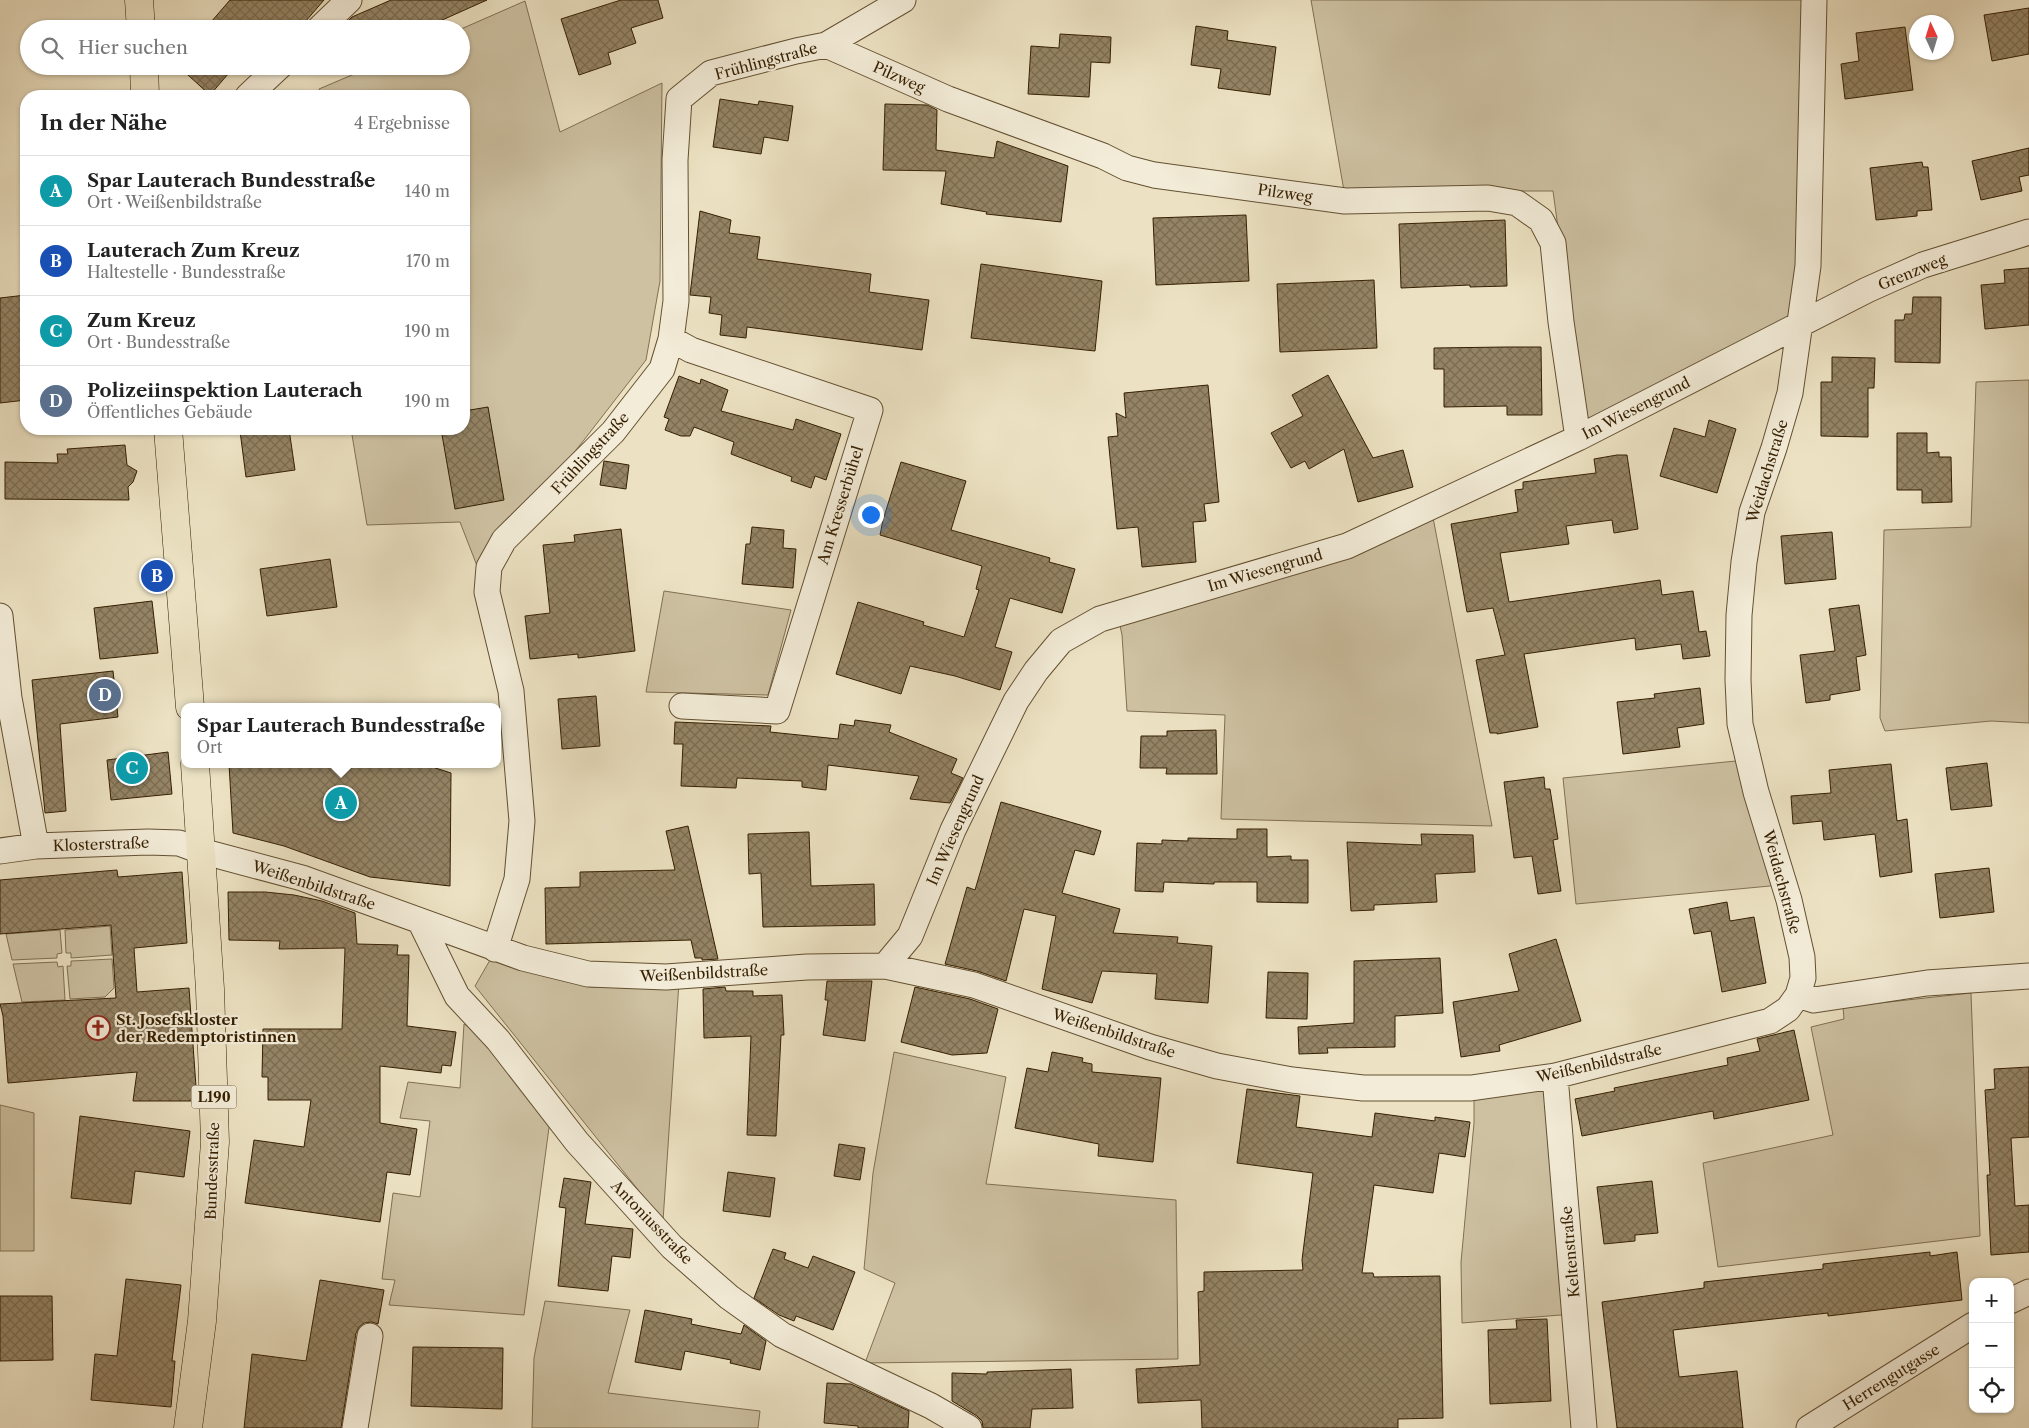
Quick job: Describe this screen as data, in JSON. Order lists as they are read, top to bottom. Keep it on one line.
{"streets":{"main road":["L190","Bundesstraße"],"street":["Frühlingstraße","Pilzweg","Grenzweg","Im Wiesengrund","Weidachstraße","Am Kresserbühel","Klosterstraße","Weißenbildstraße","Antoniusstraße","Keltenstraße","Herrengutgasse"]},"crossings":[["Frühlingstraße","Pilzweg"],["Frühlingstraße","Am Kresserbühel"],["Frühlingstraße","Weißenbildstraße"],["Pilzweg","Im Wiesengrund"],["Grenzweg","Im Wiesengrund"],["Grenzweg","Weidachstraße"],["Im Wiesengrund","Weidachstraße"],["Im Wiesengrund","Weißenbildstraße"],["Weidachstraße","Weißenbildstraße"],["Klosterstraße","Weißenbildstraße"],["Klosterstraße","Bundesstraße"],["Weißenbildstraße","Bundesstraße"],["Weißenbildstraße","Antoniusstraße"],["Weißenbildstraße","Keltenstraße"]],"places":{"church":["St. Josefskloster der Redemptoristinnen"]},"north":"top","page":{"search":"Hier suchen","heading":["In der Nähe","4 Ergebnisse"],"list":[{"mark":"A","name":"Spar Lauterach Bundesstraße","note":"Ort · Weißenbildstraße","value":"140 m"},{"mark":"B","name":"Lauterach Zum Kreuz","note":"Haltestelle · Bundesstraße","value":"170 m"},{"mark":"C","name":"Zum Kreuz","note":"Ort · Bundesstraße","value":"190 m"},{"mark":"D","name":"Polizeiinspektion Lauterach","note":"Öffentliches Gebäude","value":"190 m"}],"pins":["B","D","C","A"],"popup":["Spar Lauterach Bundesstraße","Ort"],"map_buttons":["+","−"]}}
